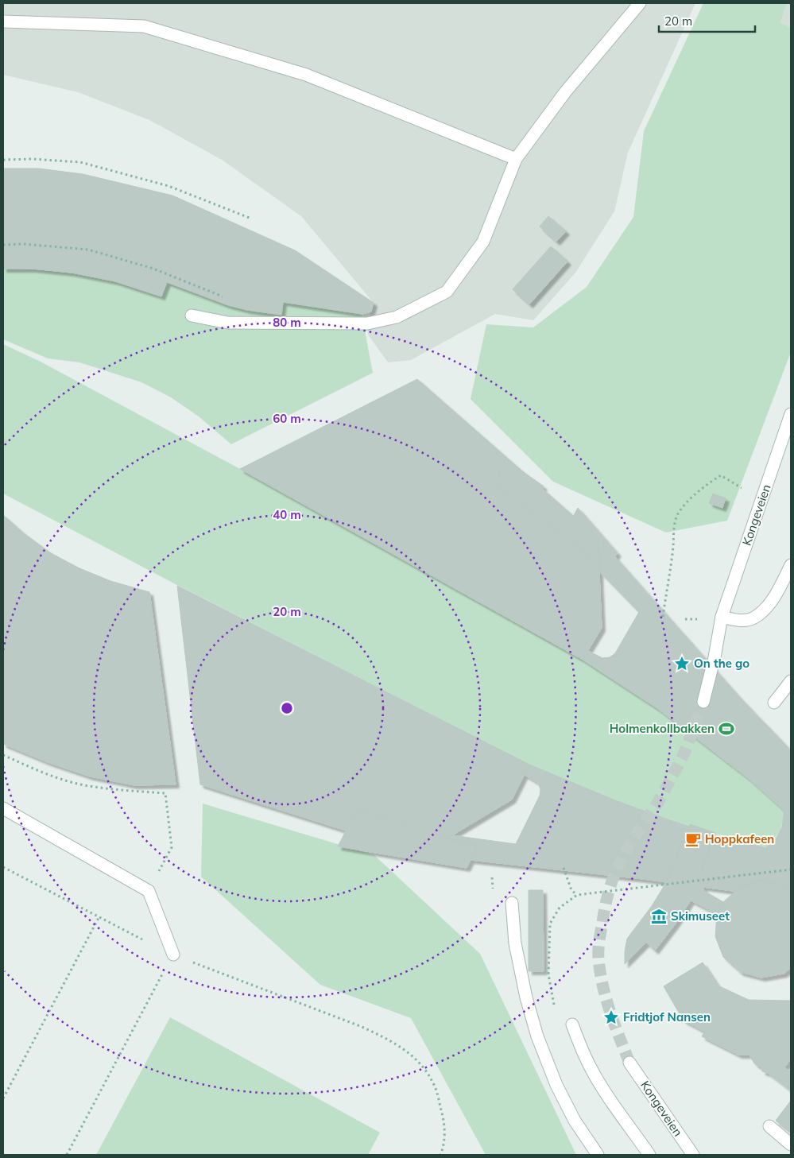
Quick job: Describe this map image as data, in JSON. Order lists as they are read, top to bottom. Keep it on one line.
{"streets":{"street":["Kongeveien"]},"places":{"place":["On the go","Fridtjof Nansen"],"sports":["Holmenkollbakken"],"cafe":["Hoppkafeen"],"museum":["Skimuseet"]},"scale_bar":"20 m","rings":["80 m","60 m","40 m","20 m"]}
